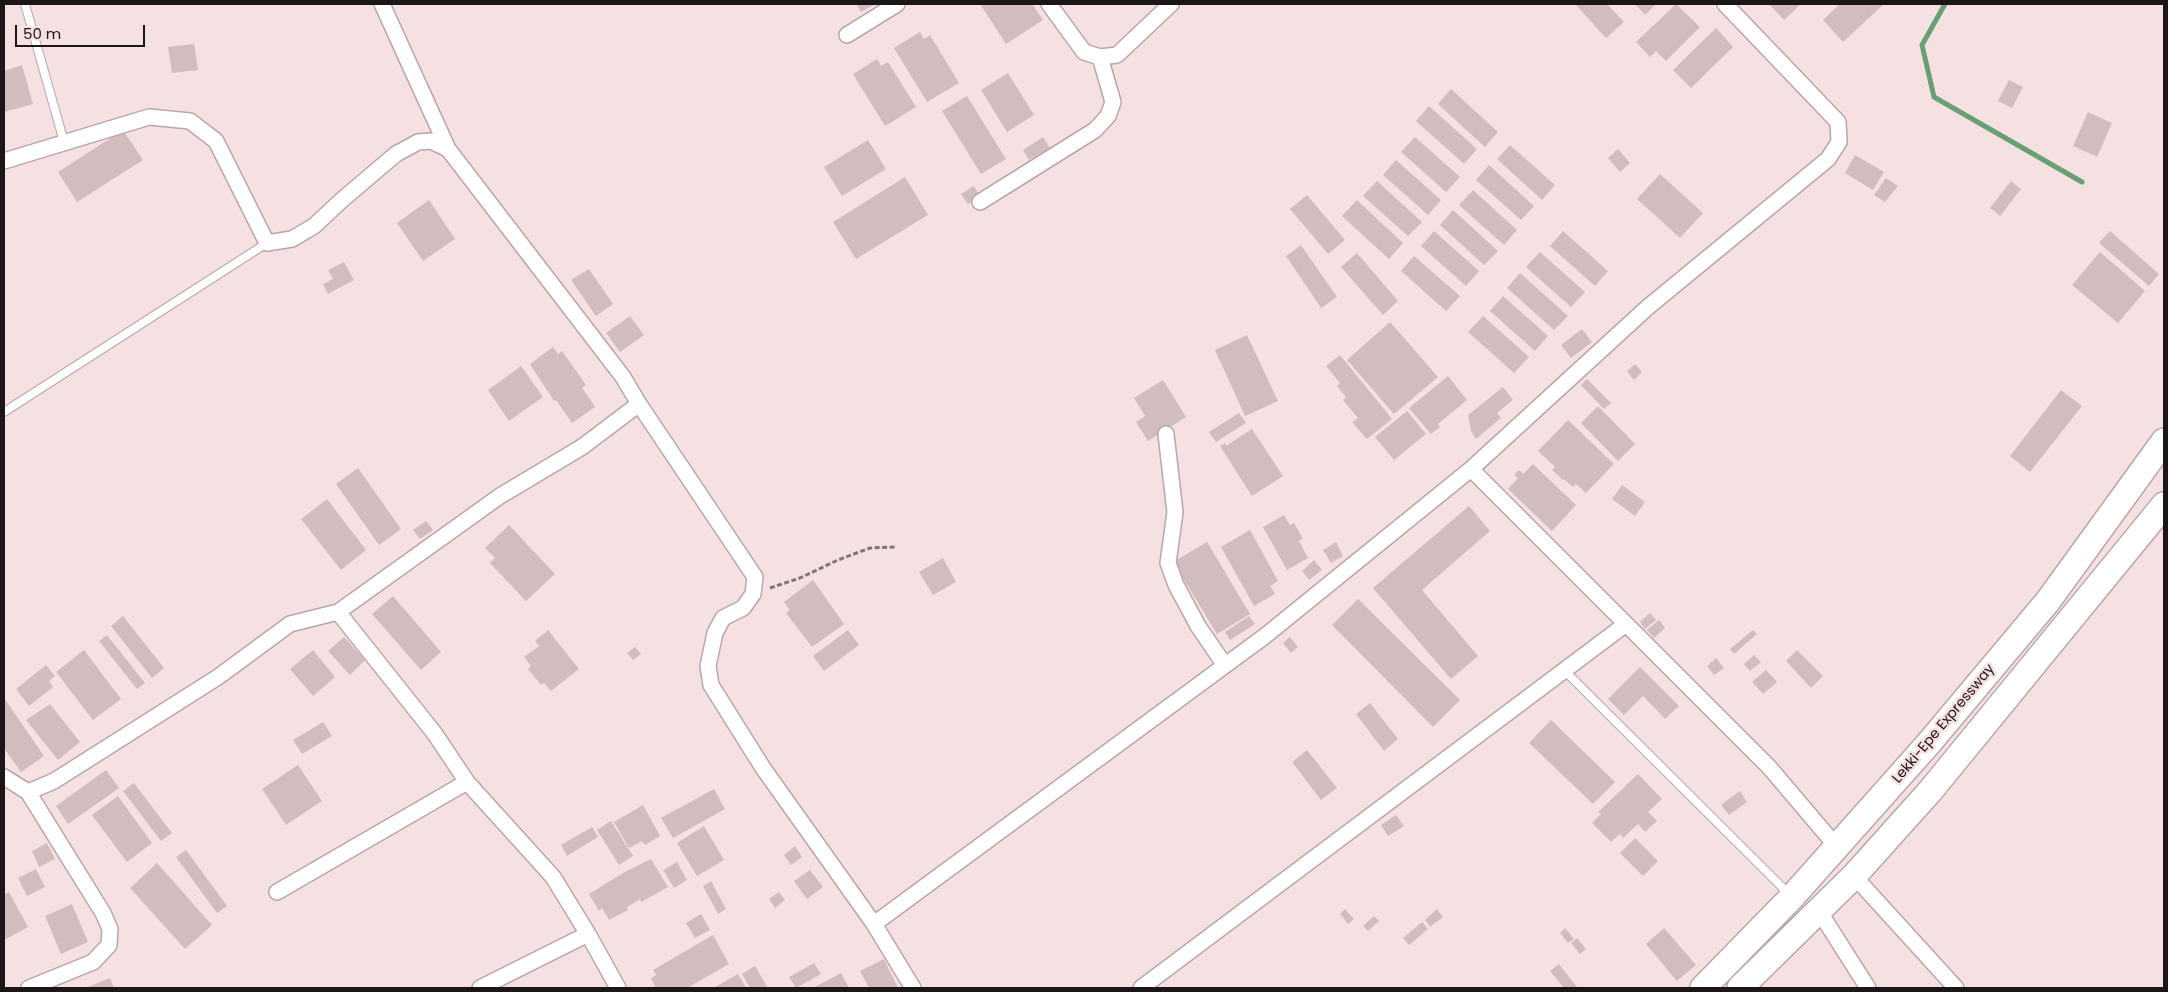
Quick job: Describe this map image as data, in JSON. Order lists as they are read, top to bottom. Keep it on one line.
{"streets":{"highway":["Lekki-Epe Expressway"]},"scale_bar":"50 m"}
